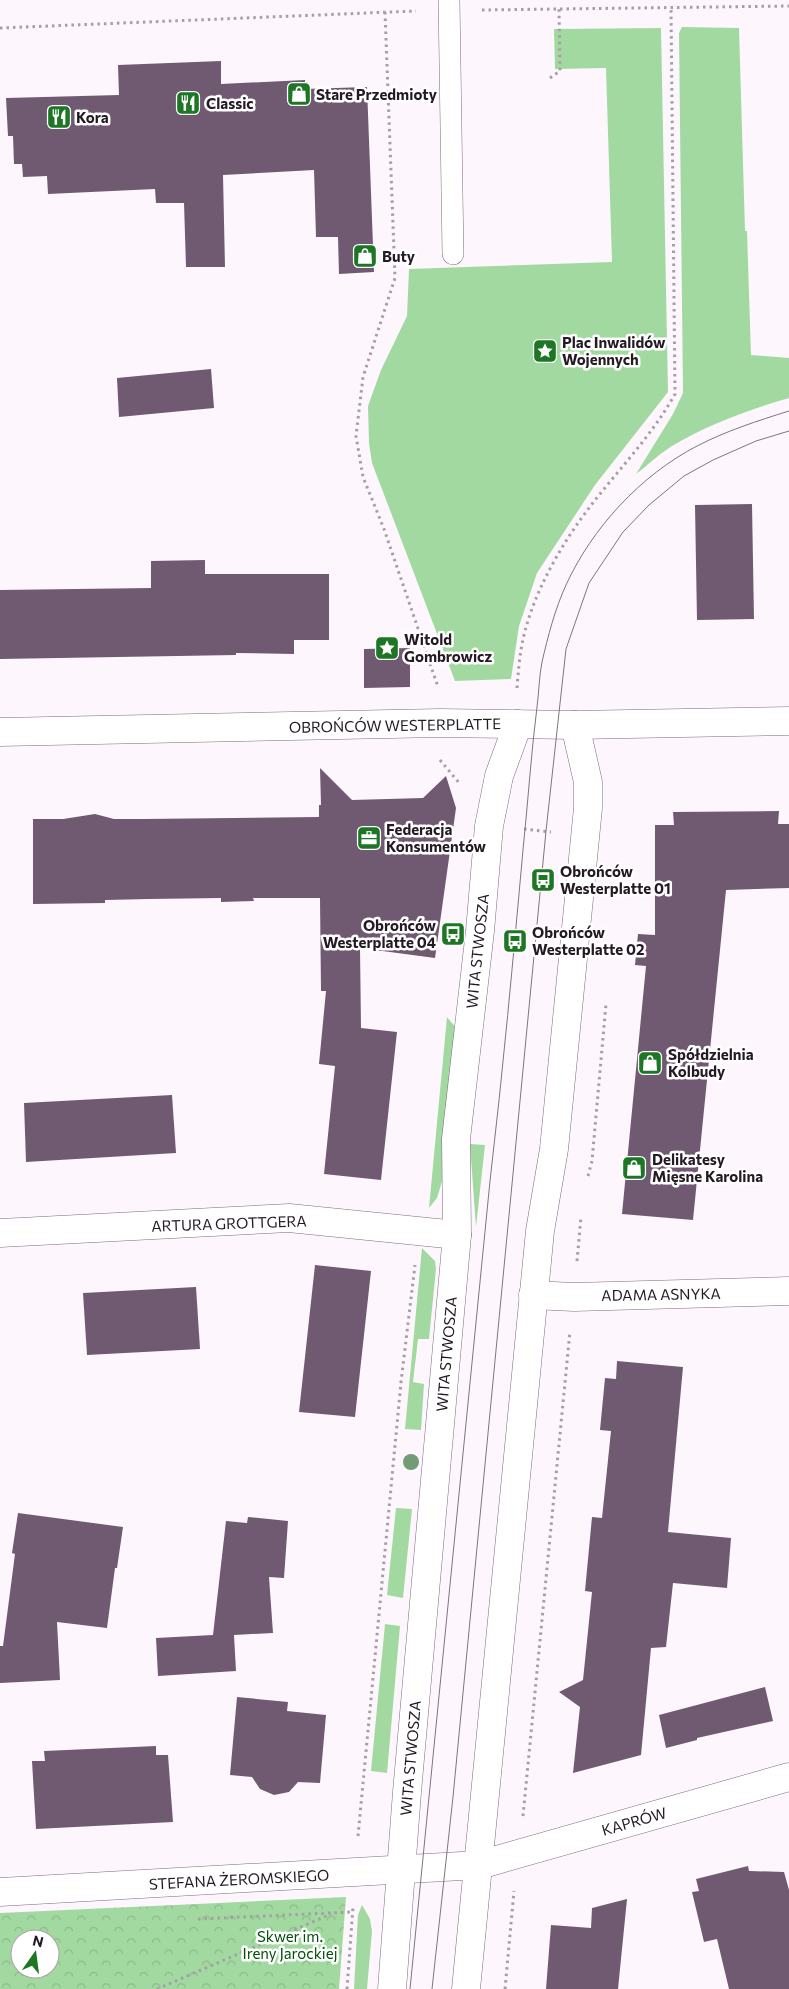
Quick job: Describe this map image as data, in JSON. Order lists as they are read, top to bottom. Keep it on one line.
{"streets":{"street":["OBROŃCÓW WESTERPLATTE","WITA STWOSZA","ARTURA GROTTGERA","ADAMA ASNYKA","KAPRÓW","STEFANA ŻEROMSKIEGO"]},"crossings":[["OBROŃCÓW WESTERPLATTE","WITA STWOSZA"],["WITA STWOSZA","ARTURA GROTTGERA"],["WITA STWOSZA","STEFANA ŻEROMSKIEGO"],["KAPRÓW","STEFANA ŻEROMSKIEGO"]],"parks":["Skwer im. Ireny Jarockiej"],"places":{"shop":["Stare Przedmioty","Buty","Spółdzielnia Kolbudy","Delikatesy Mięsne Karolina"],"restaurant":["Classic","Kora"],"place":["Plac Inwalidów Wojennych","Witold Gombrowicz"],"office":["Federacja Konsumentów"],"bus stop":["Obrońców Westerplatte 01","Obrońców Westerplatte 04","Obrońców Westerplatte 02"]},"north":"top"}
